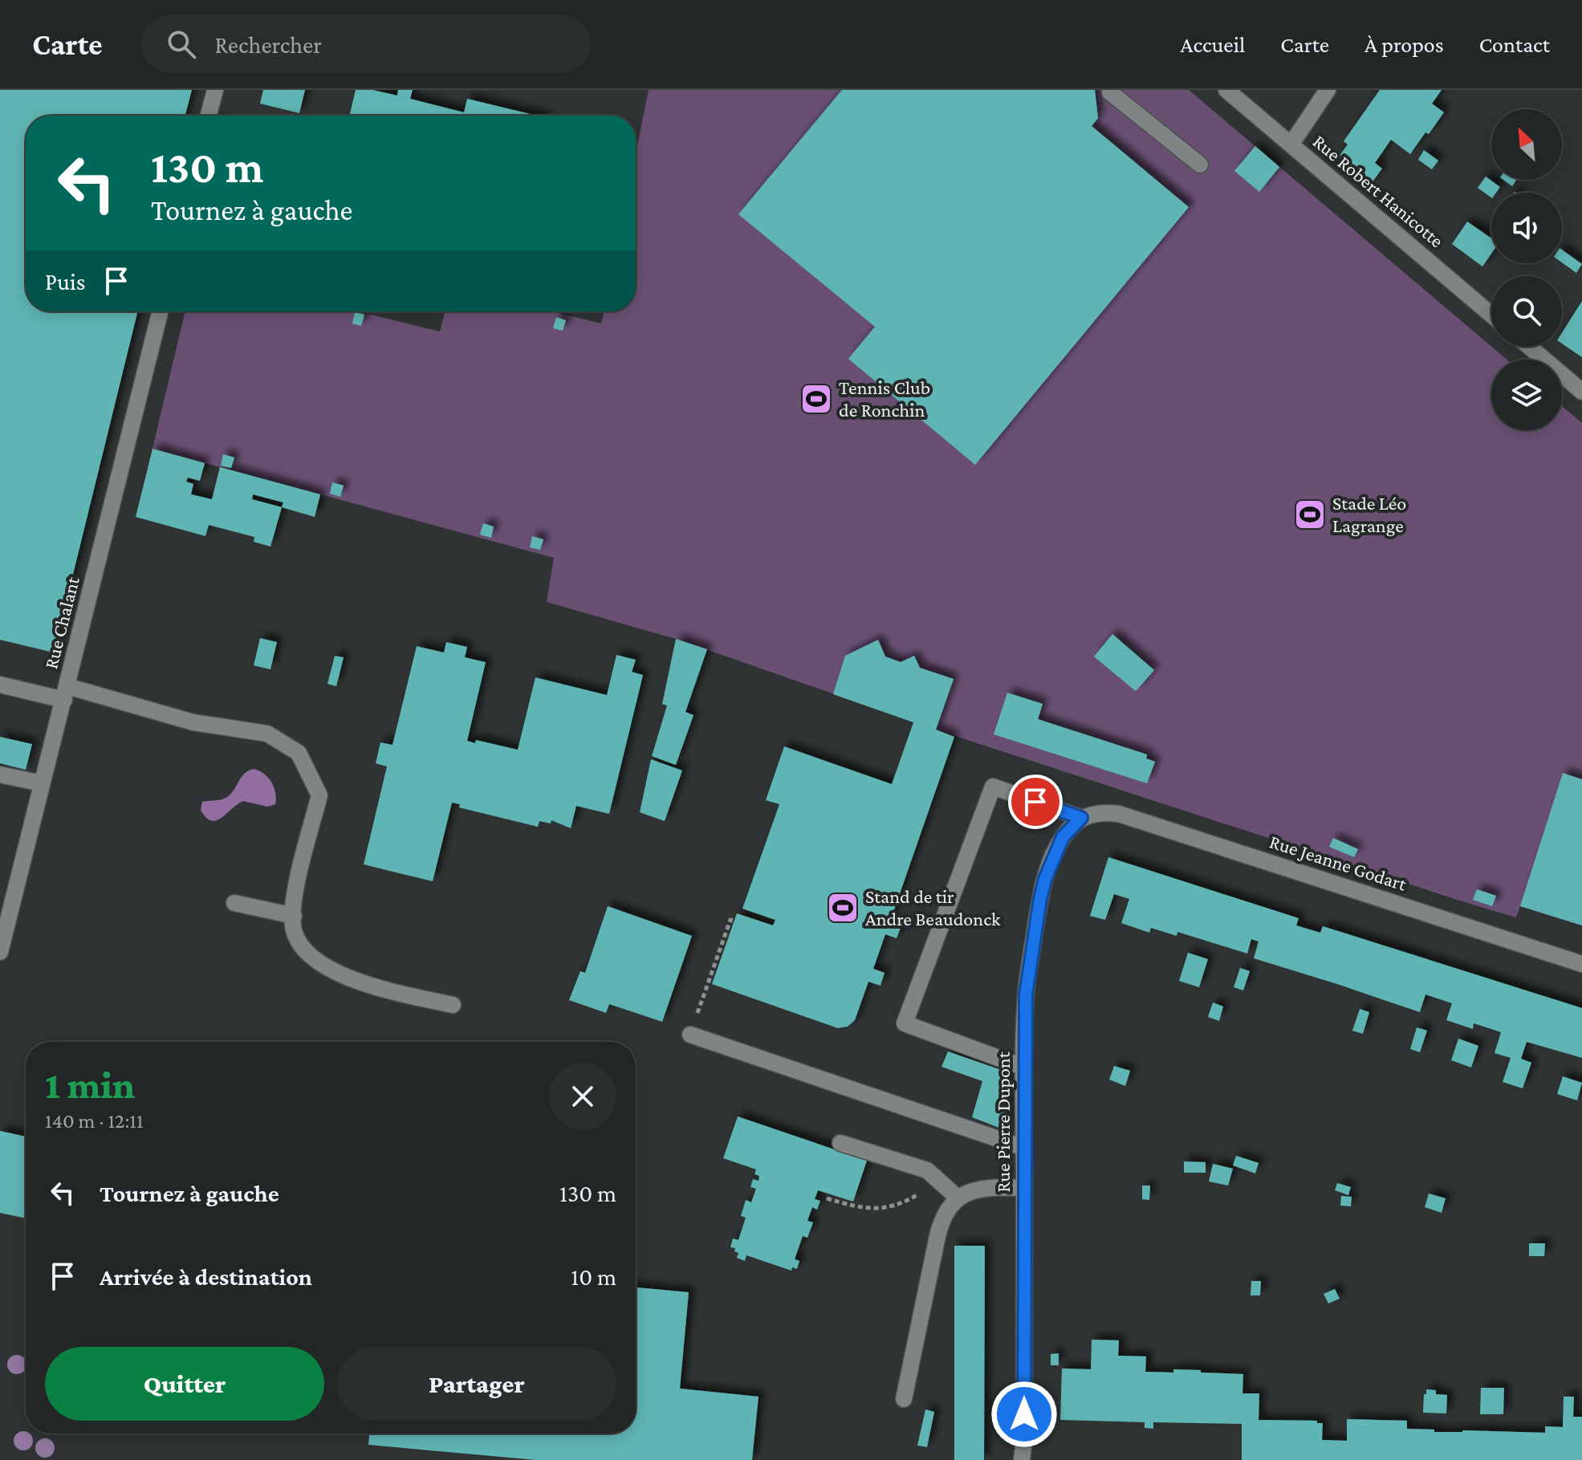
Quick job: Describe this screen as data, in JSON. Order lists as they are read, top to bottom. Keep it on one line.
{"streets":{"street":["Rue Robert Hanicotte","Rue Chalant","Rue Jeanne Godart","Rue Pierre Dupont"]},"crossings":[["Rue Jeanne Godart","Rue Pierre Dupont"]],"places":{"sports":["Tennis Club de Ronchin","Stade Léo Lagrange","Stand de tir Andre Beaudonck"]},"north":"top left","page":{"header":"Carte","search":"Rechercher","nav":["Accueil","Carte","À propos","Contact"],"turn":["130 m","Tournez à gauche"],"then":"Puis","heading":["1 min","140 m · 12:11"],"list":[{"name":"Tournez à gauche","value":"130 m"},{"name":"Arrivée à destination","value":"10 m"}],"buttons":["Quitter","Partager"]}}
